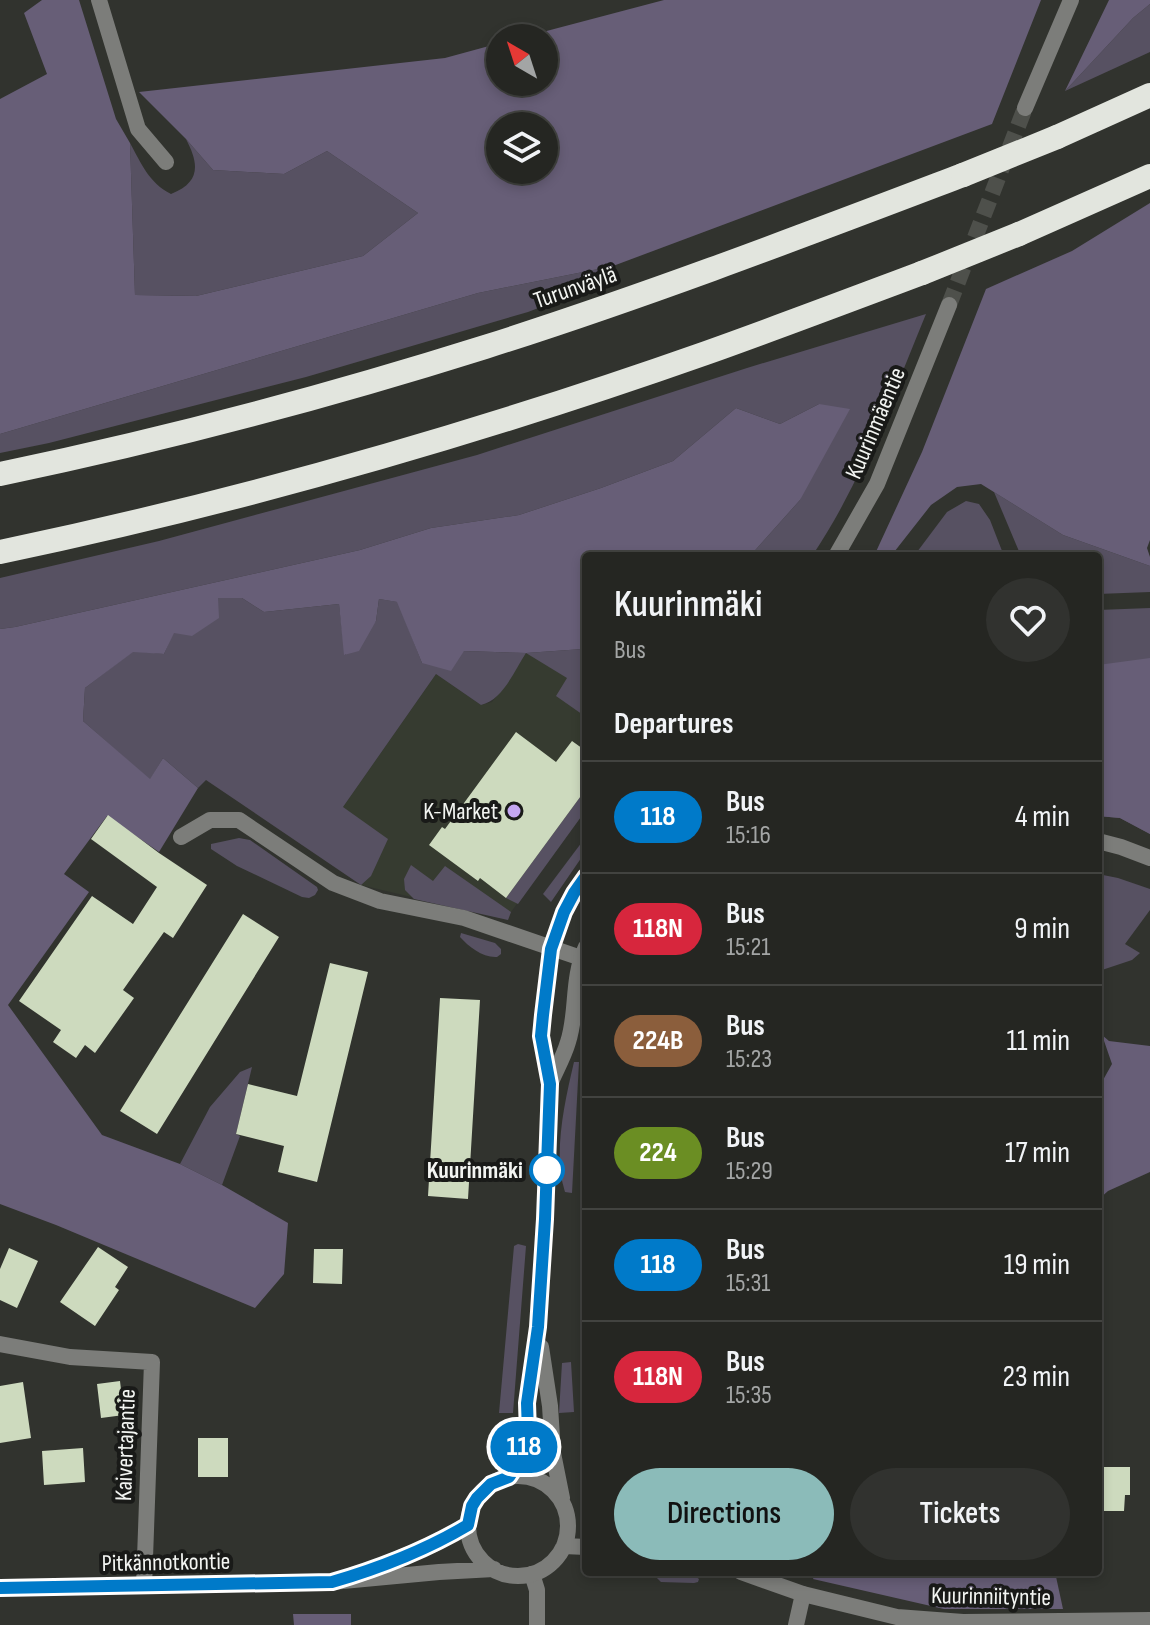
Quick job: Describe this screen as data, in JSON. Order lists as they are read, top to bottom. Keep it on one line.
{"streets":{"highway":["Turunväylä"],"street":["Kuurinmäentie","Kaivertajantie","Pitkännotkontie","Kuurinniityntie"]},"crossings":[["Kaivertajantie","Pitkännotkontie"]],"places":["K-Market","Kuurinmäki"],"lines":["bus line 118"],"north":"top left","page":{"on_map":"118","heading":[["Kuurinmäki","Bus"],"Departures"],"list":[{"mark":"118","name":"Bus","note":"15:16","value":"4 min"},{"mark":"118N","name":"Bus","note":"15:21","value":"9 min"},{"mark":"224B","name":"Bus","note":"15:23","value":"11 min"},{"mark":"224","name":"Bus","note":"15:29","value":"17 min"},{"mark":"118","name":"Bus","note":"15:31","value":"19 min"},{"mark":"118N","name":"Bus","note":"15:35","value":"23 min"}],"buttons":["Directions","Tickets"]}}
